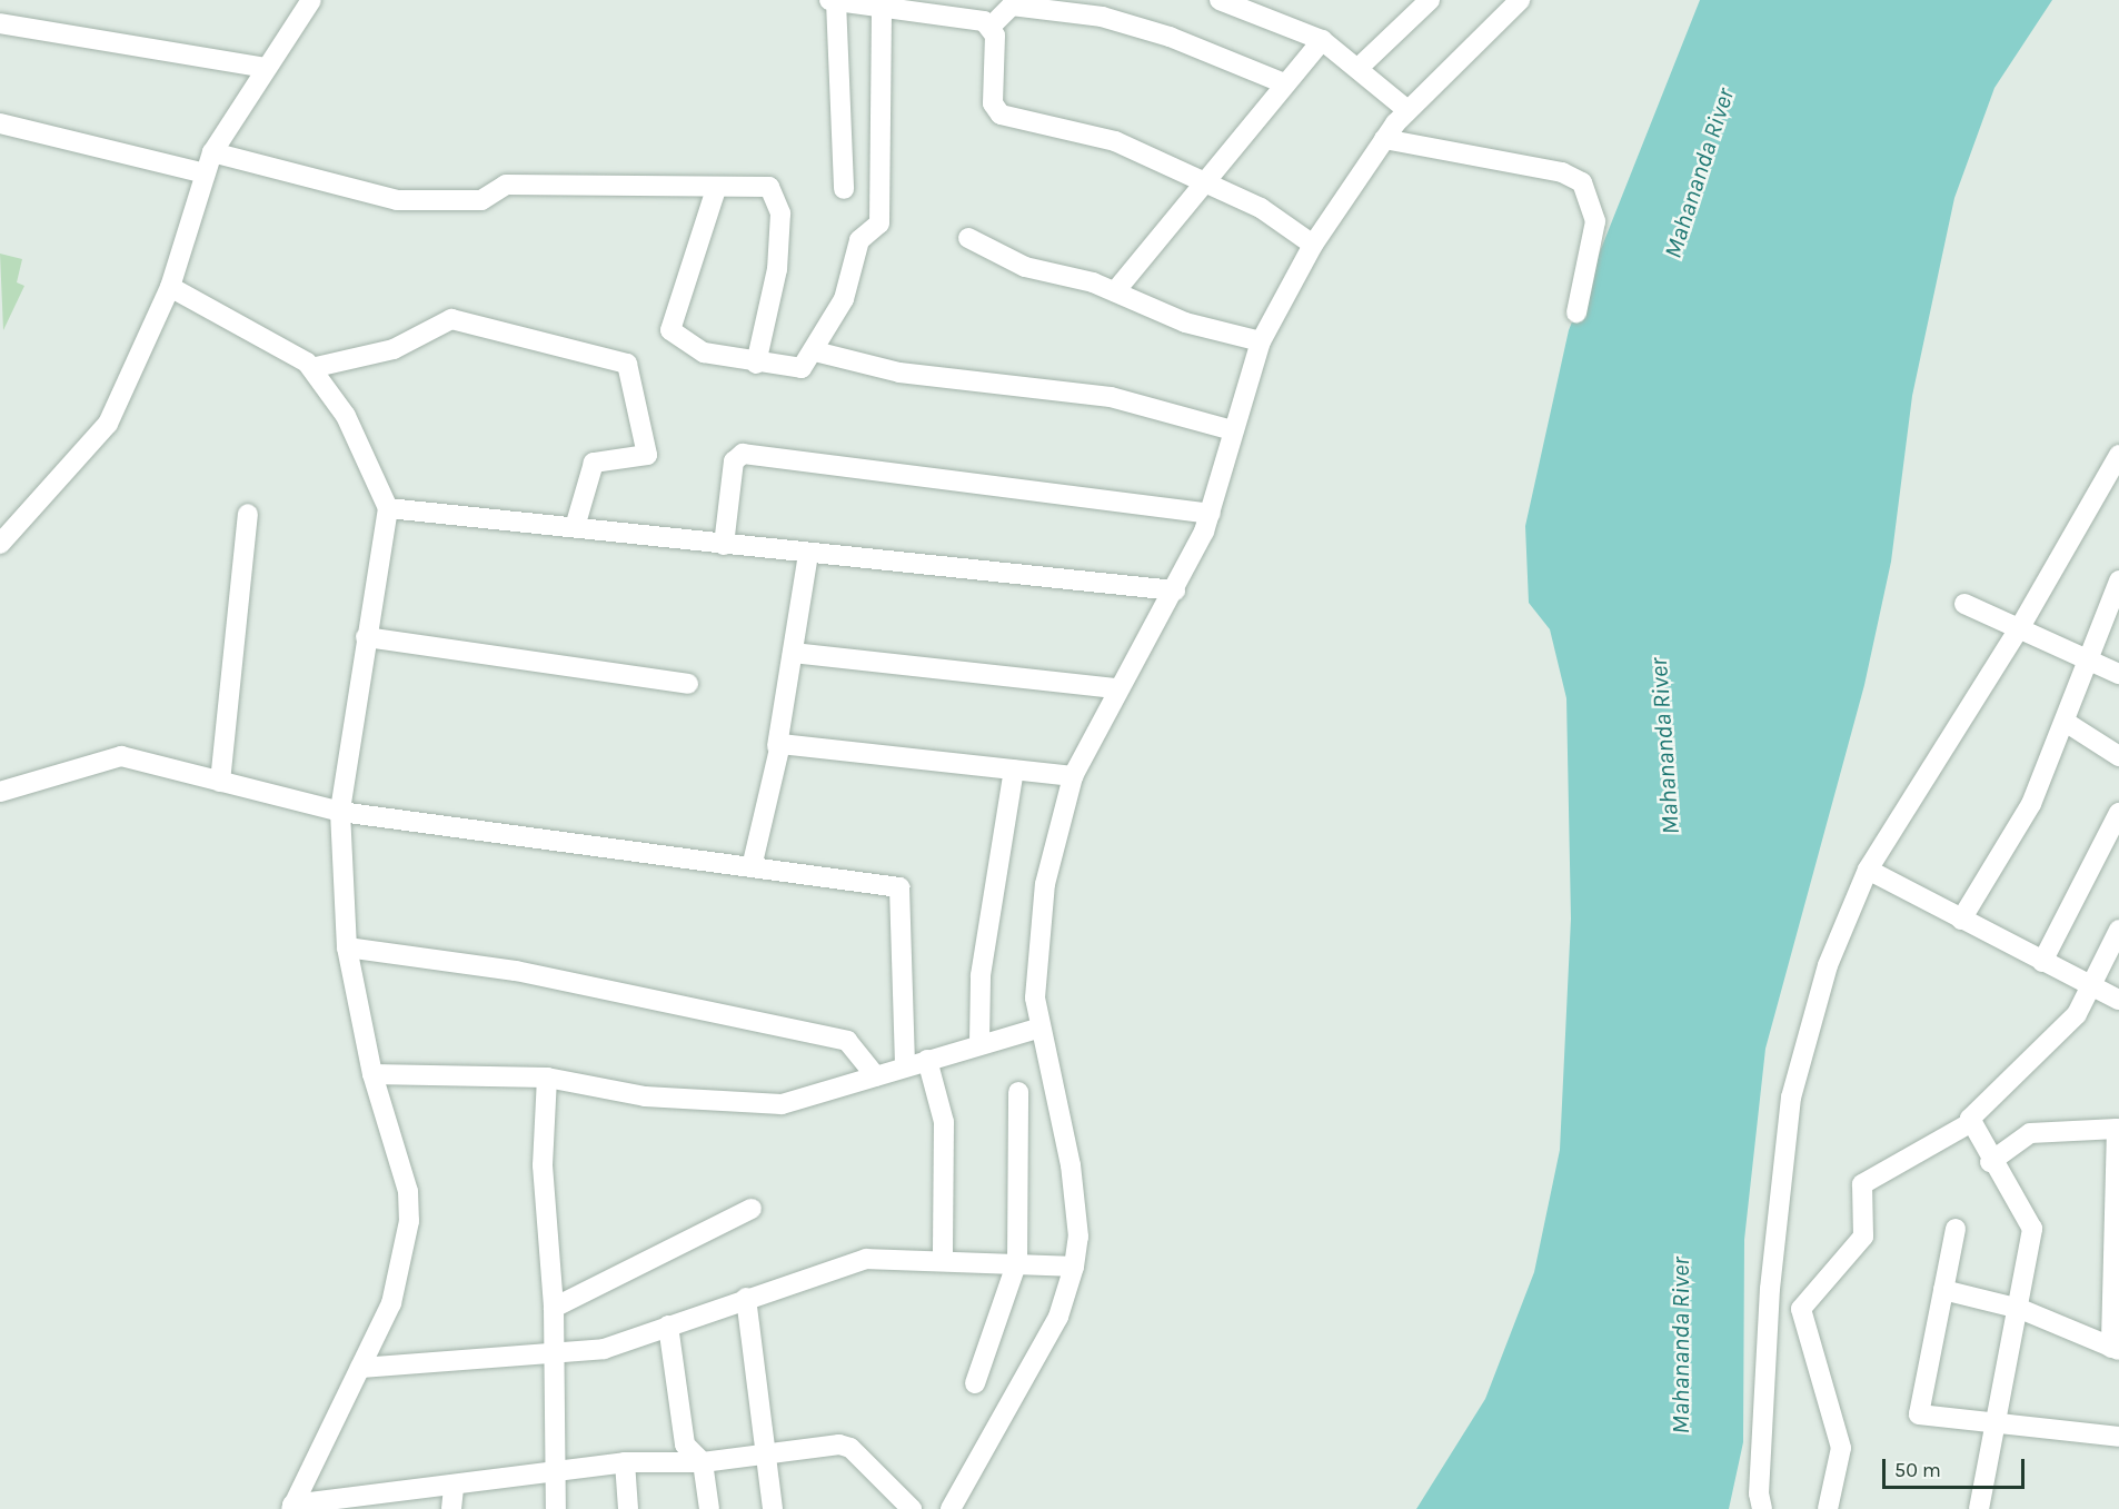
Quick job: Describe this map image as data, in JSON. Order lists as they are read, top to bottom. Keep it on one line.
{"water":["Mahananda River"],"scale_bar":"50 m"}
